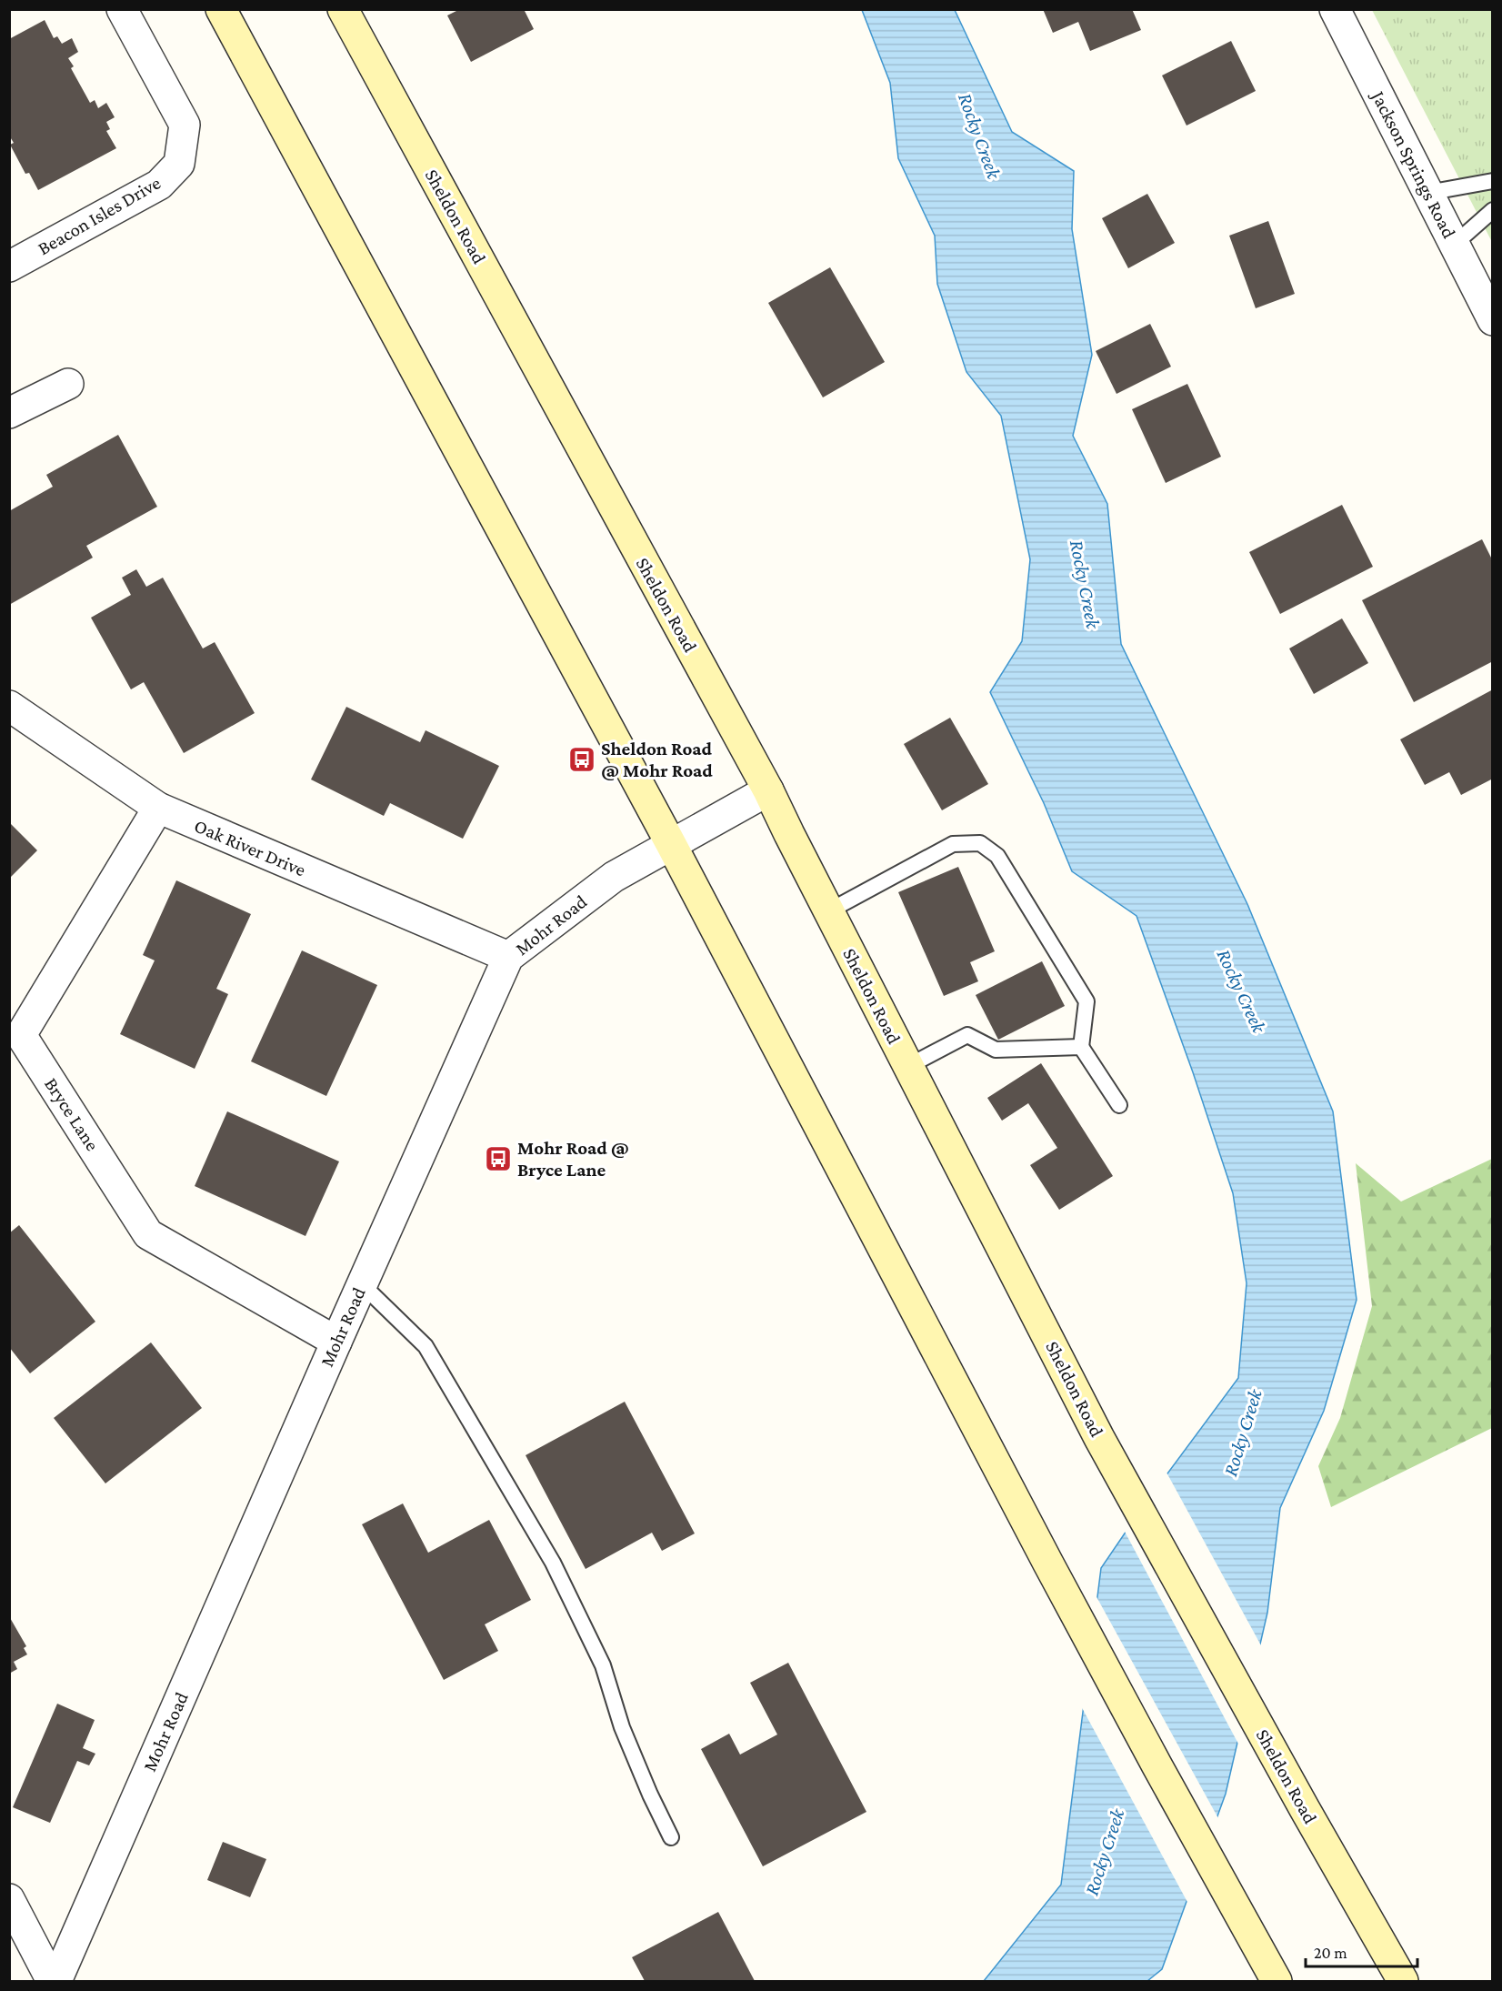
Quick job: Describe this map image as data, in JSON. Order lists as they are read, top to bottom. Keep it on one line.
{"streets":{"main road":["Sheldon Road"],"street":["Jackson Springs Road","Beacon Isles Drive","Oak River Drive","Mohr Road","Bryce Lane"]},"crossings":[["Sheldon Road","Mohr Road"],["Oak River Drive","Mohr Road"],["Oak River Drive","Bryce Lane"],["Mohr Road","Bryce Lane"]],"water":["Rocky Creek"],"places":{"bus stop":["Sheldon Road @ Mohr Road","Mohr Road @ Bryce Lane"]},"scale_bar":"20 m"}
